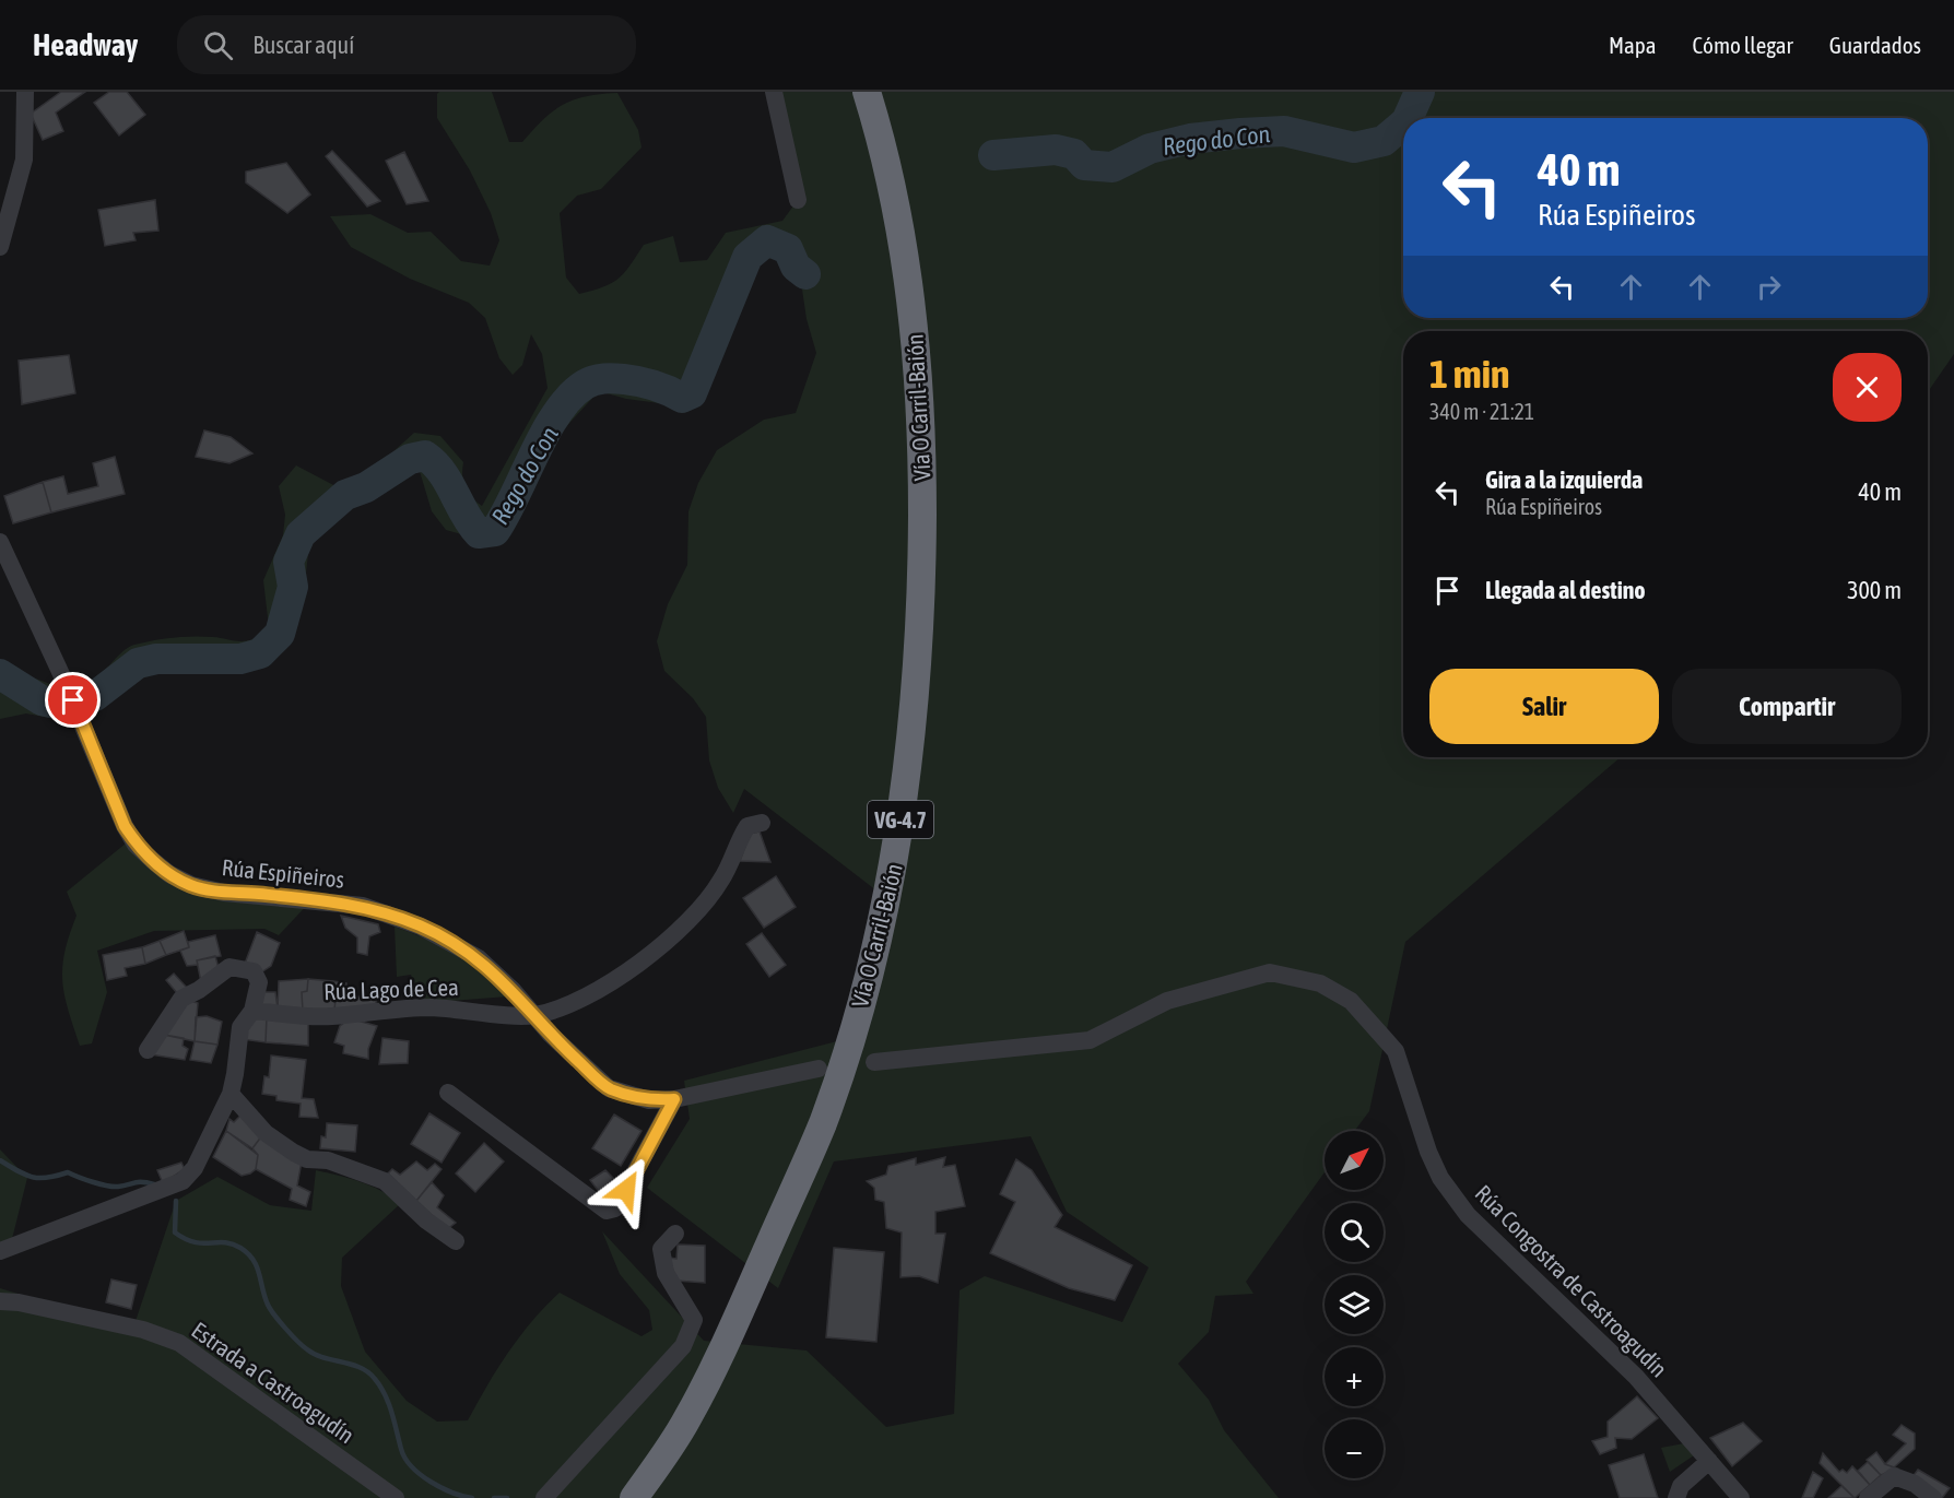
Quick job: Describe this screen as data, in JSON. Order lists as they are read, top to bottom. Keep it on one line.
{"streets":{"highway":["Vía O Carril-Baión","VG-4.7"],"street":["Rúa Espiñeiros","Rúa Lago de Cea","Rúa Congostra de Castroagudín","Estrada a Castroagudín"]},"crossings":[["Rúa Espiñeiros","Rúa Lago de Cea"]],"water":["Rego do Con"],"north":"top right","page":{"header":"Headway","search":"Buscar aquí","nav":["Mapa","Cómo llegar","Guardados"],"turn":["40 m","Rúa Espiñeiros"],"heading":["1 min","340 m · 21:21"],"list":[{"name":"Gira a la izquierda","note":"Rúa Espiñeiros","value":"40 m"},{"name":"Llegada al destino","value":"300 m"}],"buttons":["Salir","Compartir"],"map_buttons":["+","−"]}}
